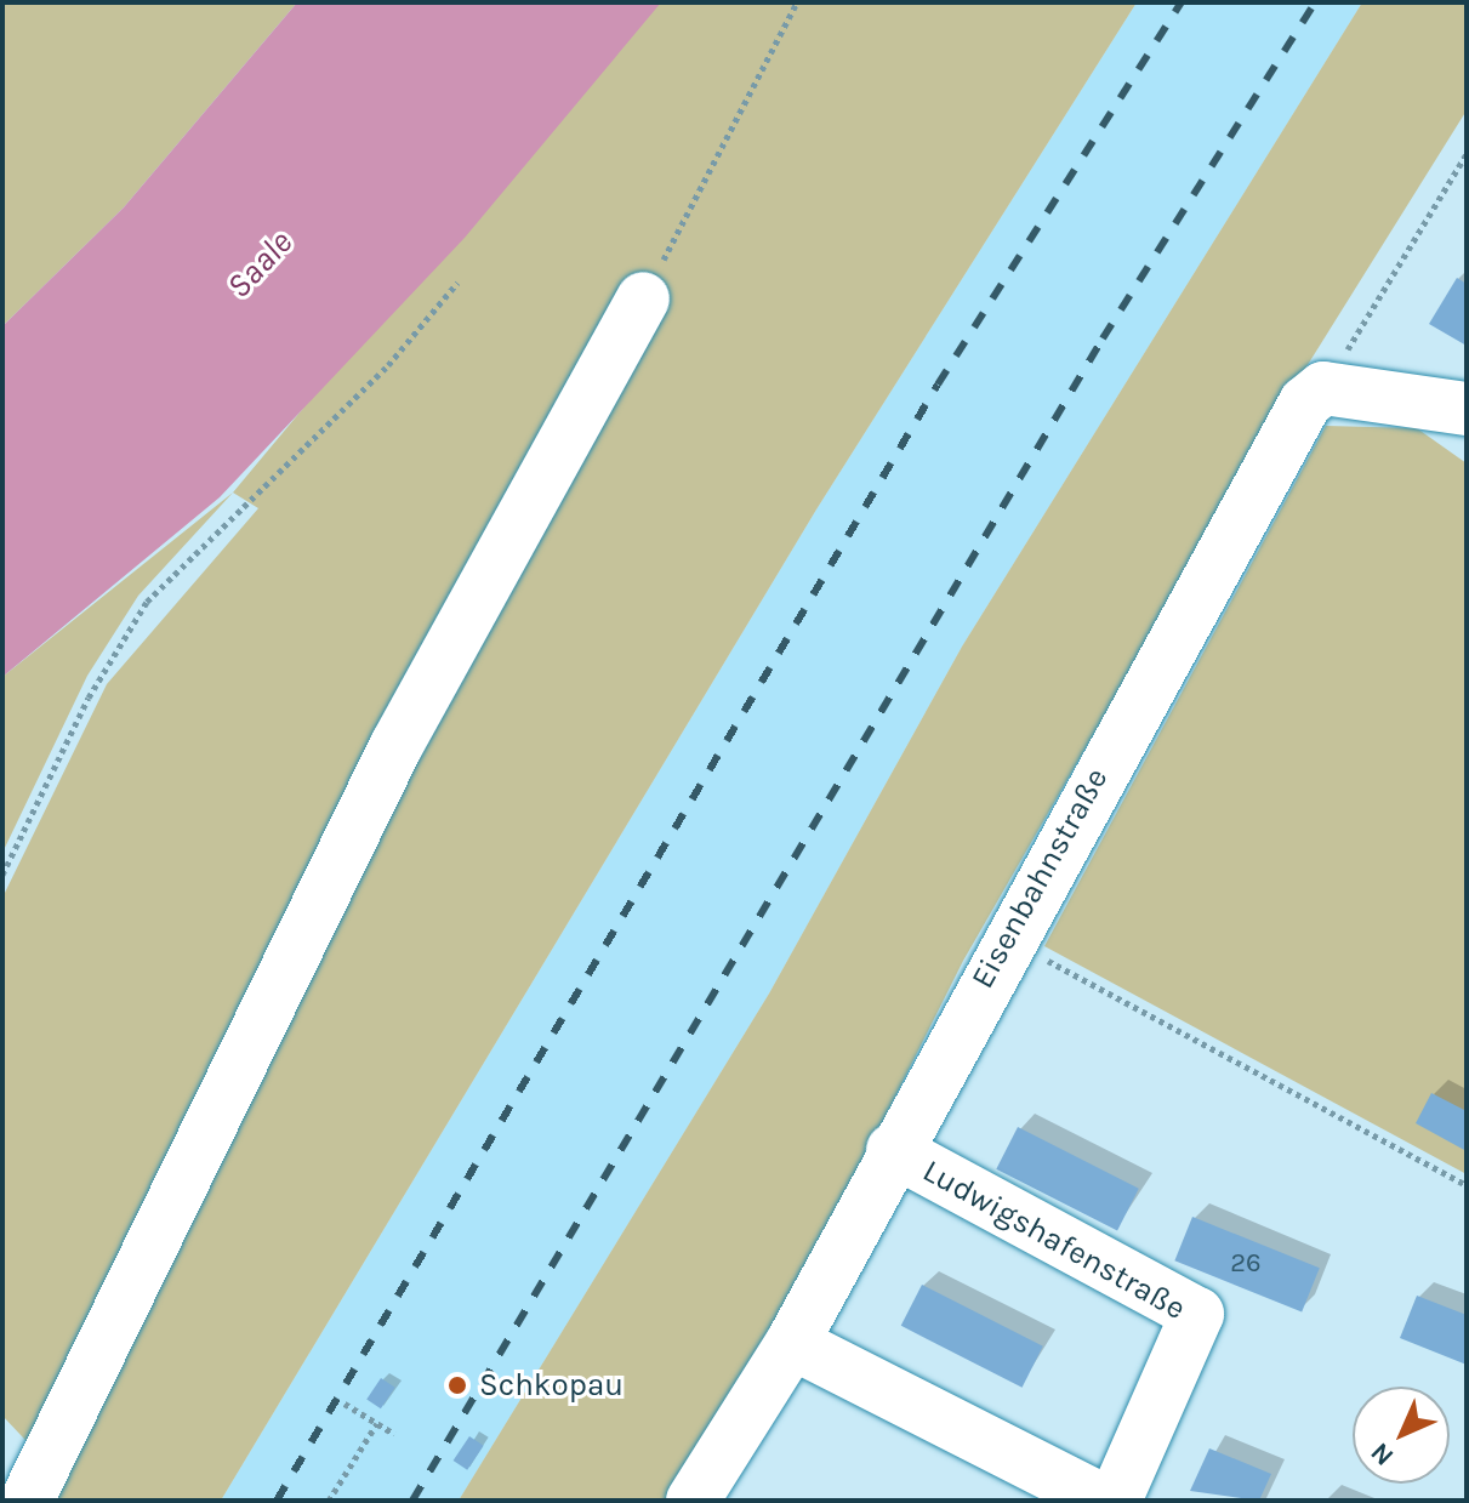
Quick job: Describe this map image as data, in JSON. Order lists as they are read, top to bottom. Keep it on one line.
{"streets":{"street":["Eisenbahnstraße","Ludwigshafenstraße"]},"crossings":[["Eisenbahnstraße","Ludwigshafenstraße"]],"water":["Saale"],"places":["Schkopau"],"house_numbers":["26"],"north":"bottom left"}
